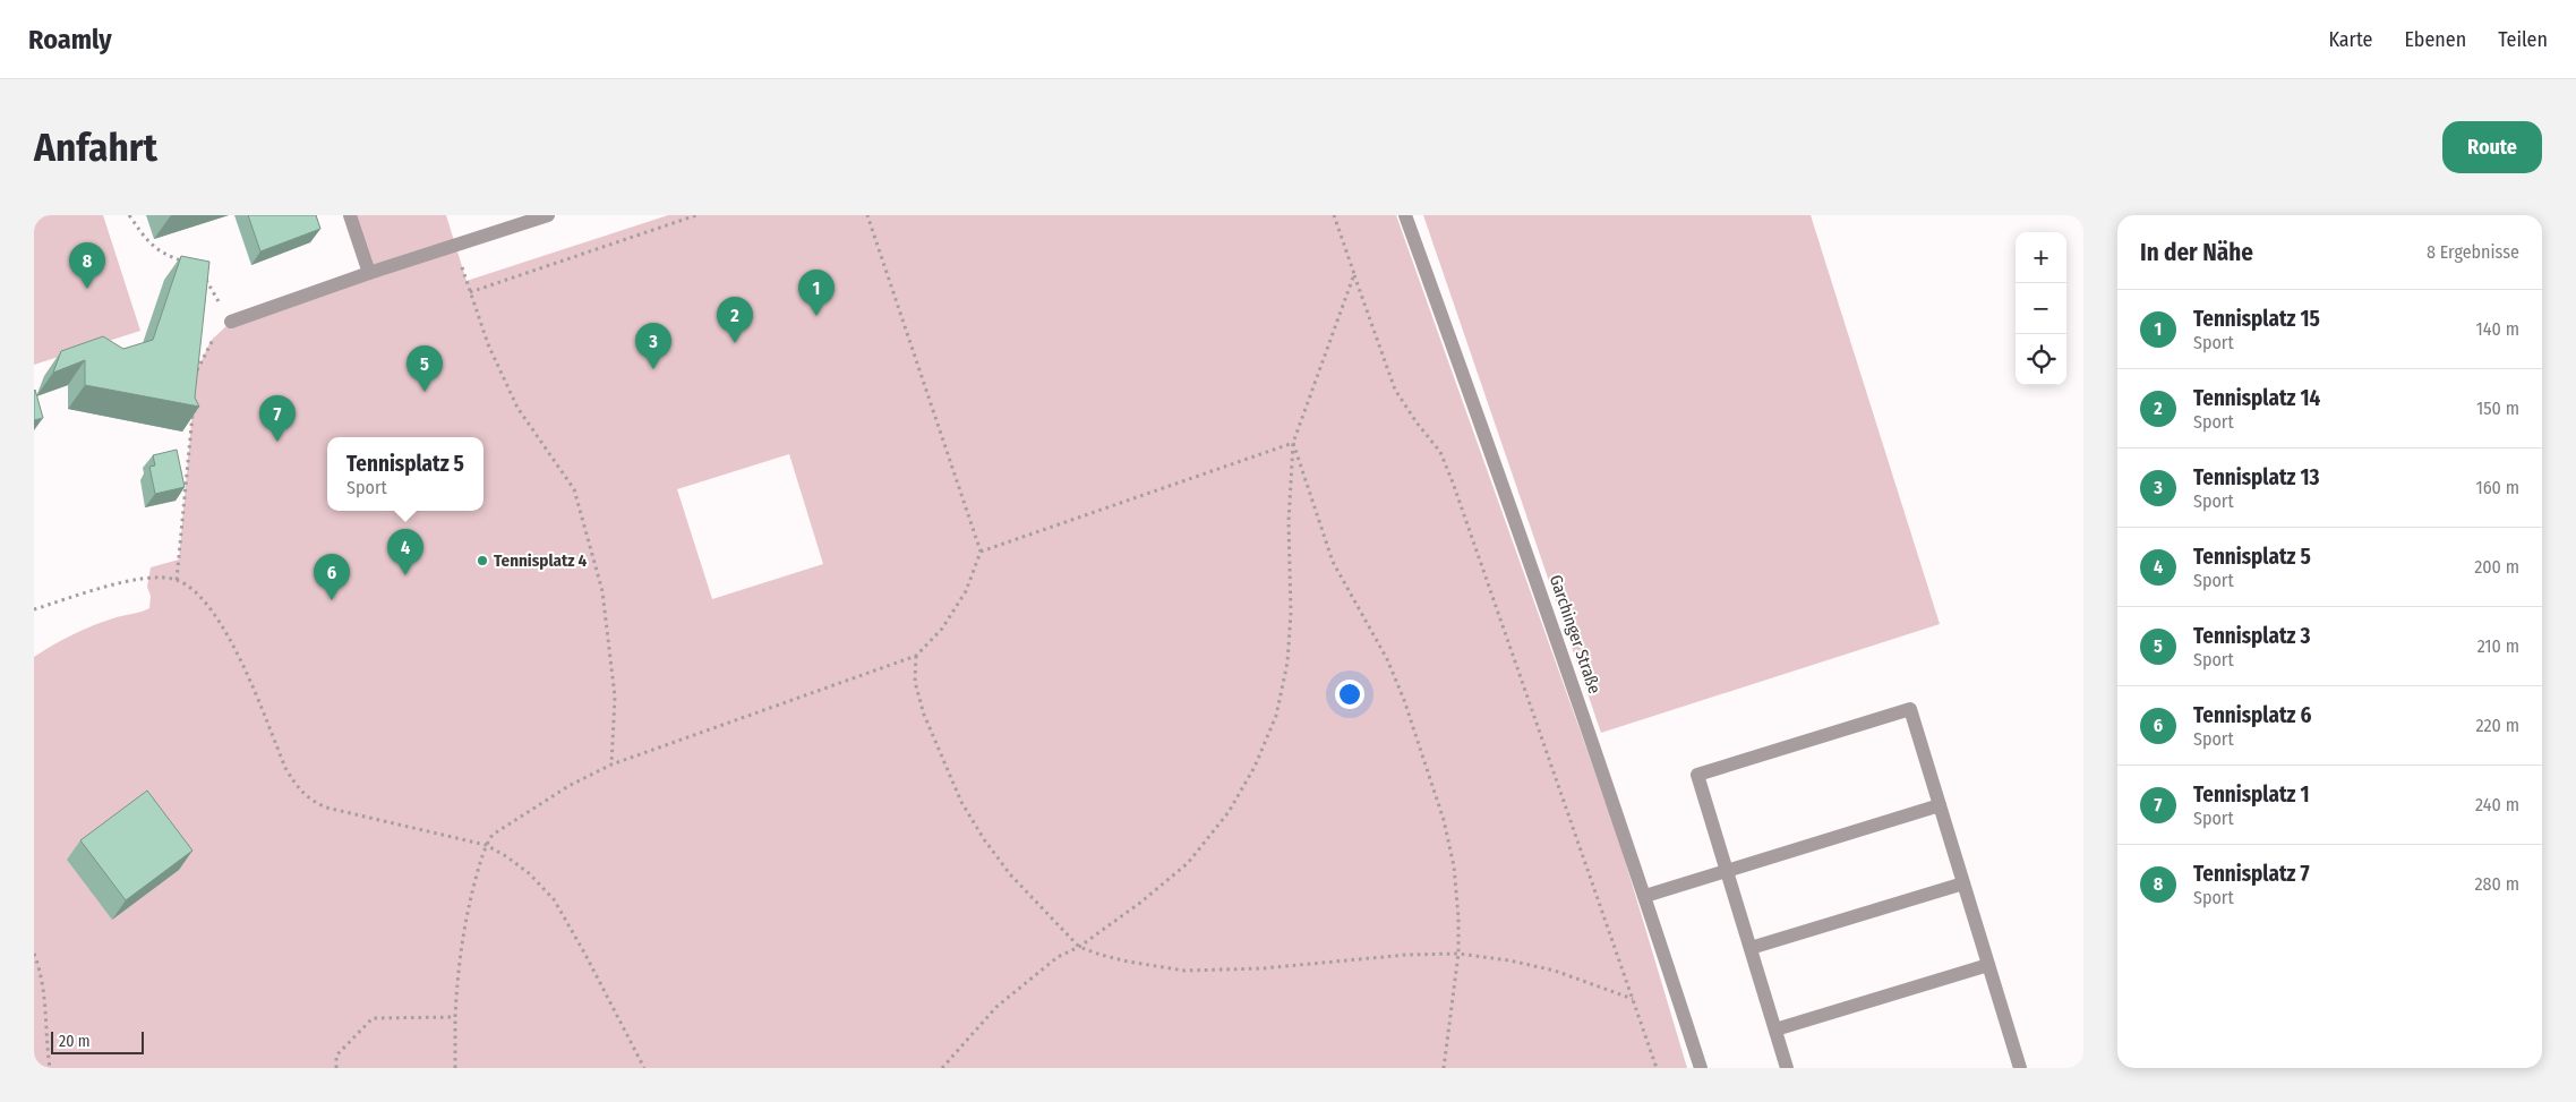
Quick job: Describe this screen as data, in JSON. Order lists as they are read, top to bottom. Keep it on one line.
{"streets":{"street":["Garchinger Straße"]},"places":["Tennisplatz 4"],"scale_bar":"20 m","page":{"header":"Roamly","nav":["Karte","Ebenen","Teilen"],"buttons":"Route","title":"Anfahrt","heading":["In der Nähe","8 Ergebnisse"],"map_buttons":["+","−"],"pins":["8","1","2","3","5","7","4","6"],"list":[{"mark":"1","name":"Tennisplatz 15","note":"Sport","value":"140 m"},{"mark":"2","name":"Tennisplatz 14","note":"Sport","value":"150 m"},{"mark":"3","name":"Tennisplatz 13","note":"Sport","value":"160 m"},{"mark":"4","name":"Tennisplatz 5","note":"Sport","value":"200 m"},{"mark":"5","name":"Tennisplatz 3","note":"Sport","value":"210 m"},{"mark":"6","name":"Tennisplatz 6","note":"Sport","value":"220 m"},{"mark":"7","name":"Tennisplatz 1","note":"Sport","value":"240 m"},{"mark":"8","name":"Tennisplatz 7","note":"Sport","value":"280 m"}],"popup":["Tennisplatz 5","Sport"],"scale":"20 m"}}
